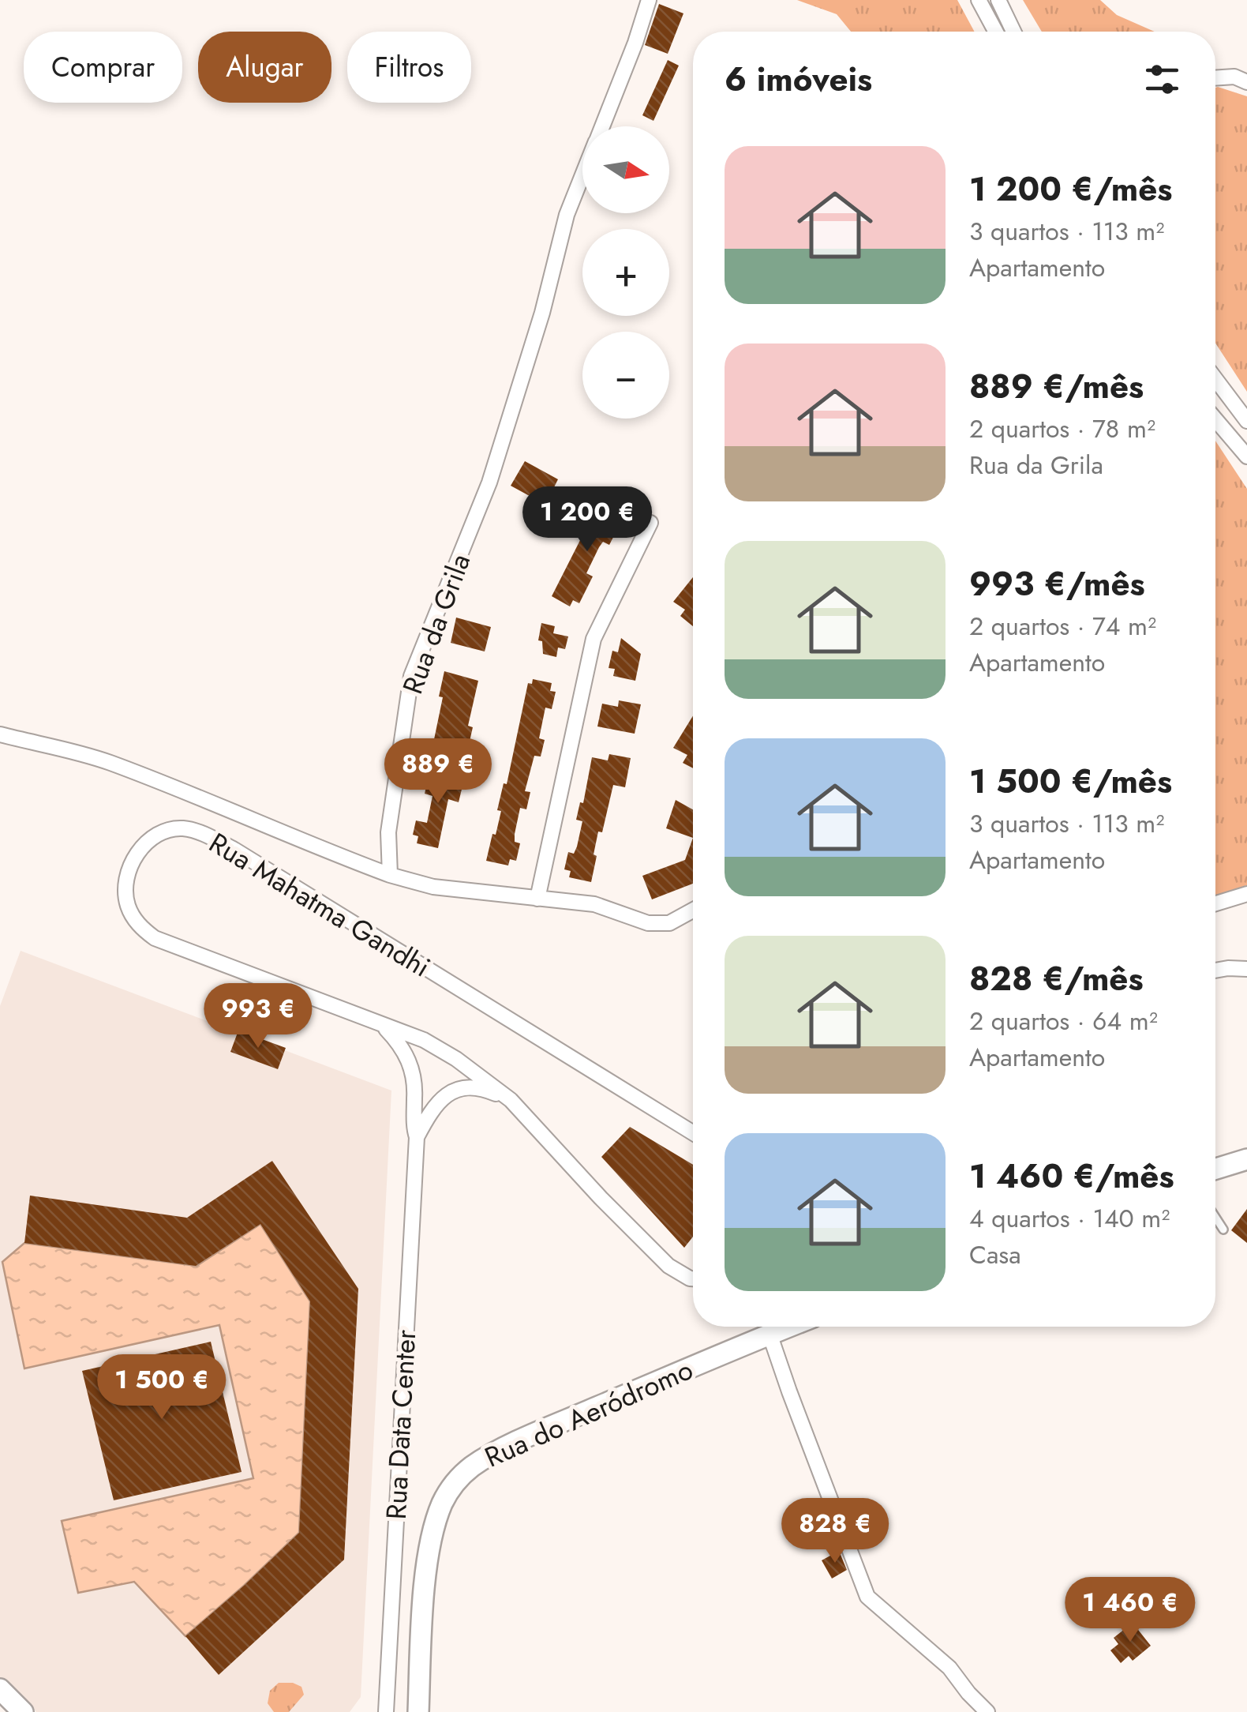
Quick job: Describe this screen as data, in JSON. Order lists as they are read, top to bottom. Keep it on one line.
{"streets":{"main road":["Rua do Aeródromo"],"street":["Rua da Grila","Rua Mahatma Gandhi","Rua Data Center"]},"crossings":[["Rua Mahatma Gandhi","Rua Data Center"]],"north":"right","page":{"chip":["Comprar","Alugar","Filtros"],"heading":"6 imóveis","map_buttons":["+","−"],"list":[{"name":"1 200 €/mês","note":"3 quartos · 113 m² · Apartamento"},{"name":"889 €/mês","note":"2 quartos · 78 m² · Rua da Grila"},{"name":"993 €/mês","note":"2 quartos · 74 m² · Apartamento"},{"name":"1 500 €/mês","note":"3 quartos · 113 m² · Apartamento"},{"name":"828 €/mês","note":"2 quartos · 64 m² · Apartamento"},{"name":"1 460 €/mês","note":"4 quartos · 140 m² · Casa"}],"price":["1 200 €","889 €","993 €","1 500 €","828 €","1 460 €"]}}
